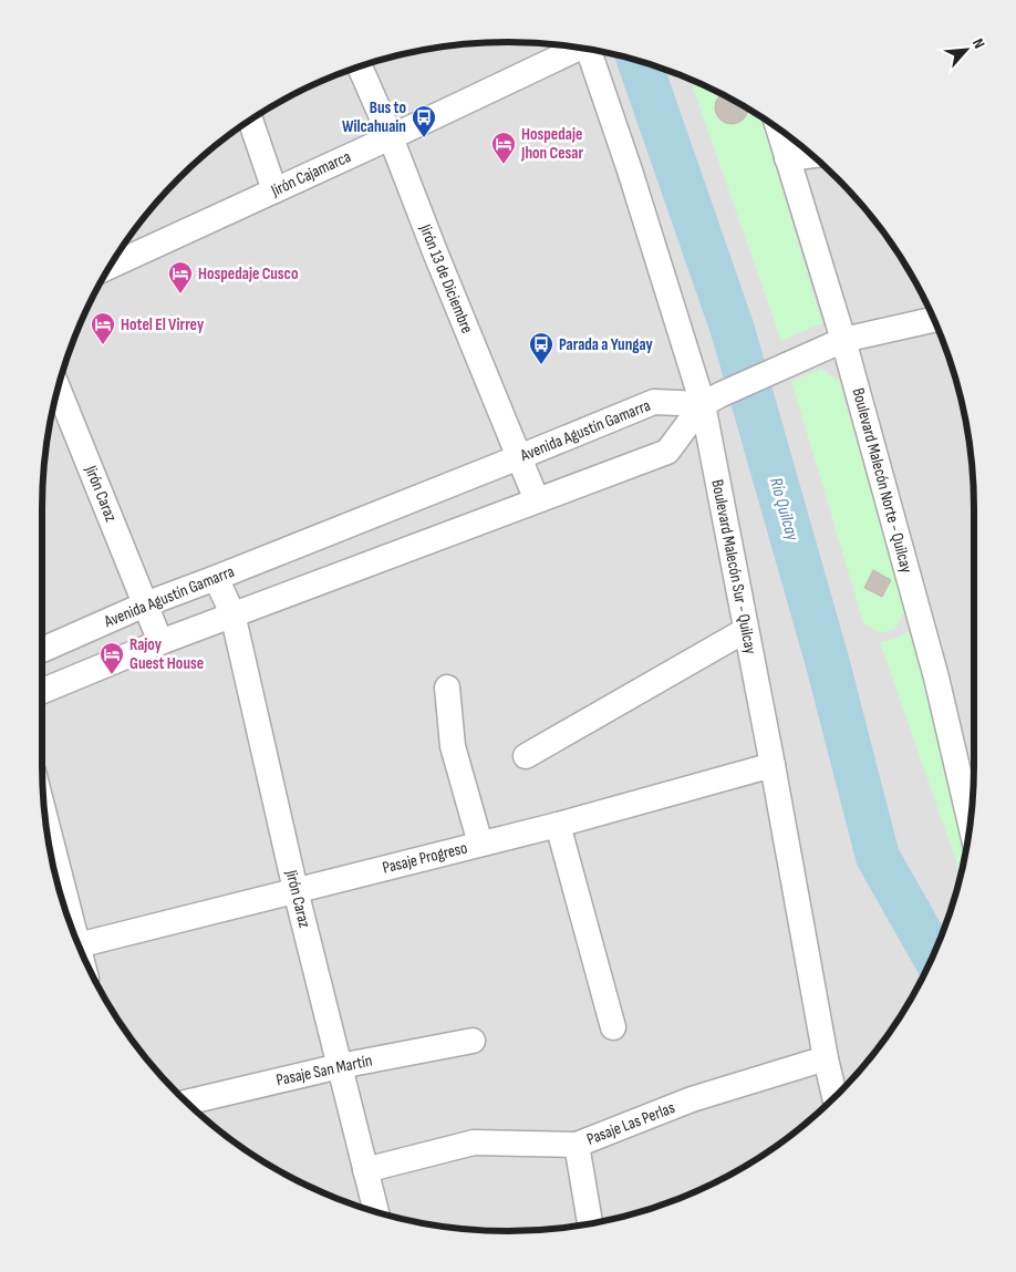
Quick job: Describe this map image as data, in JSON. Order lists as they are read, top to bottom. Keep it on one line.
{"streets":{"street":["Jirón Cajamarca","Jirón 13 de Diciembre","Avenida Agustín Gamarra","Boulevard Malecón Norte - Quilcay","Jirón Caraz","Boulevard Malecón Sur - Quilcay","Pasaje Progreso","Pasaje San Martín","Pasaje Las Perlas"]},"crossings":[["Jirón Cajamarca","Jirón 13 de Diciembre"],["Jirón 13 de Diciembre","Avenida Agustín Gamarra"],["Avenida Agustín Gamarra","Jirón Caraz"],["Avenida Agustín Gamarra","Boulevard Malecón Sur - Quilcay"],["Jirón Caraz","Pasaje Progreso"],["Jirón Caraz","Pasaje San Martín"],["Jirón Caraz","Pasaje Las Perlas"],["Boulevard Malecón Sur - Quilcay","Pasaje Progreso"],["Boulevard Malecón Sur - Quilcay","Pasaje Las Perlas"]],"water":["Río Quilcay"],"places":{"bus stop":["Bus to Wilcahuain","Parada a Yungay"],"hotel":["Hospedaje Jhon Cesar","Hospedaje Cusco","Hotel El Virrey","Rajoy Guest House"]},"north":"top right"}
